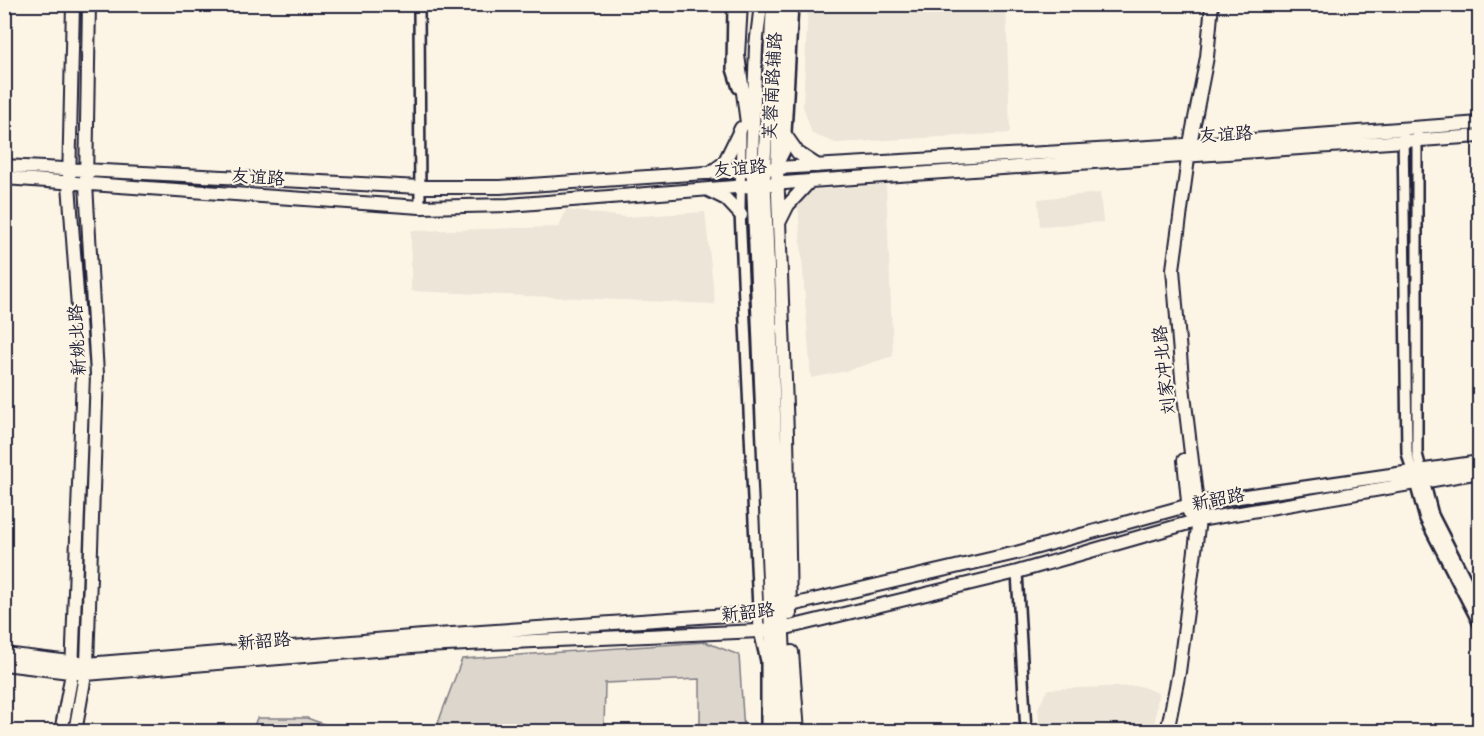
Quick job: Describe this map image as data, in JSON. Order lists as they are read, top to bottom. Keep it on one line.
{"streets":{"main road":["友谊路","新姚北路","刘家冲北路","新韶路"],"street":["芙蓉南路辅路"]},"crossings":[["芙蓉南路辅路","友谊路"],["友谊路","新姚北路"],["友谊路","刘家冲北路"],["新姚北路","新韶路"],["刘家冲北路","新韶路"]]}
